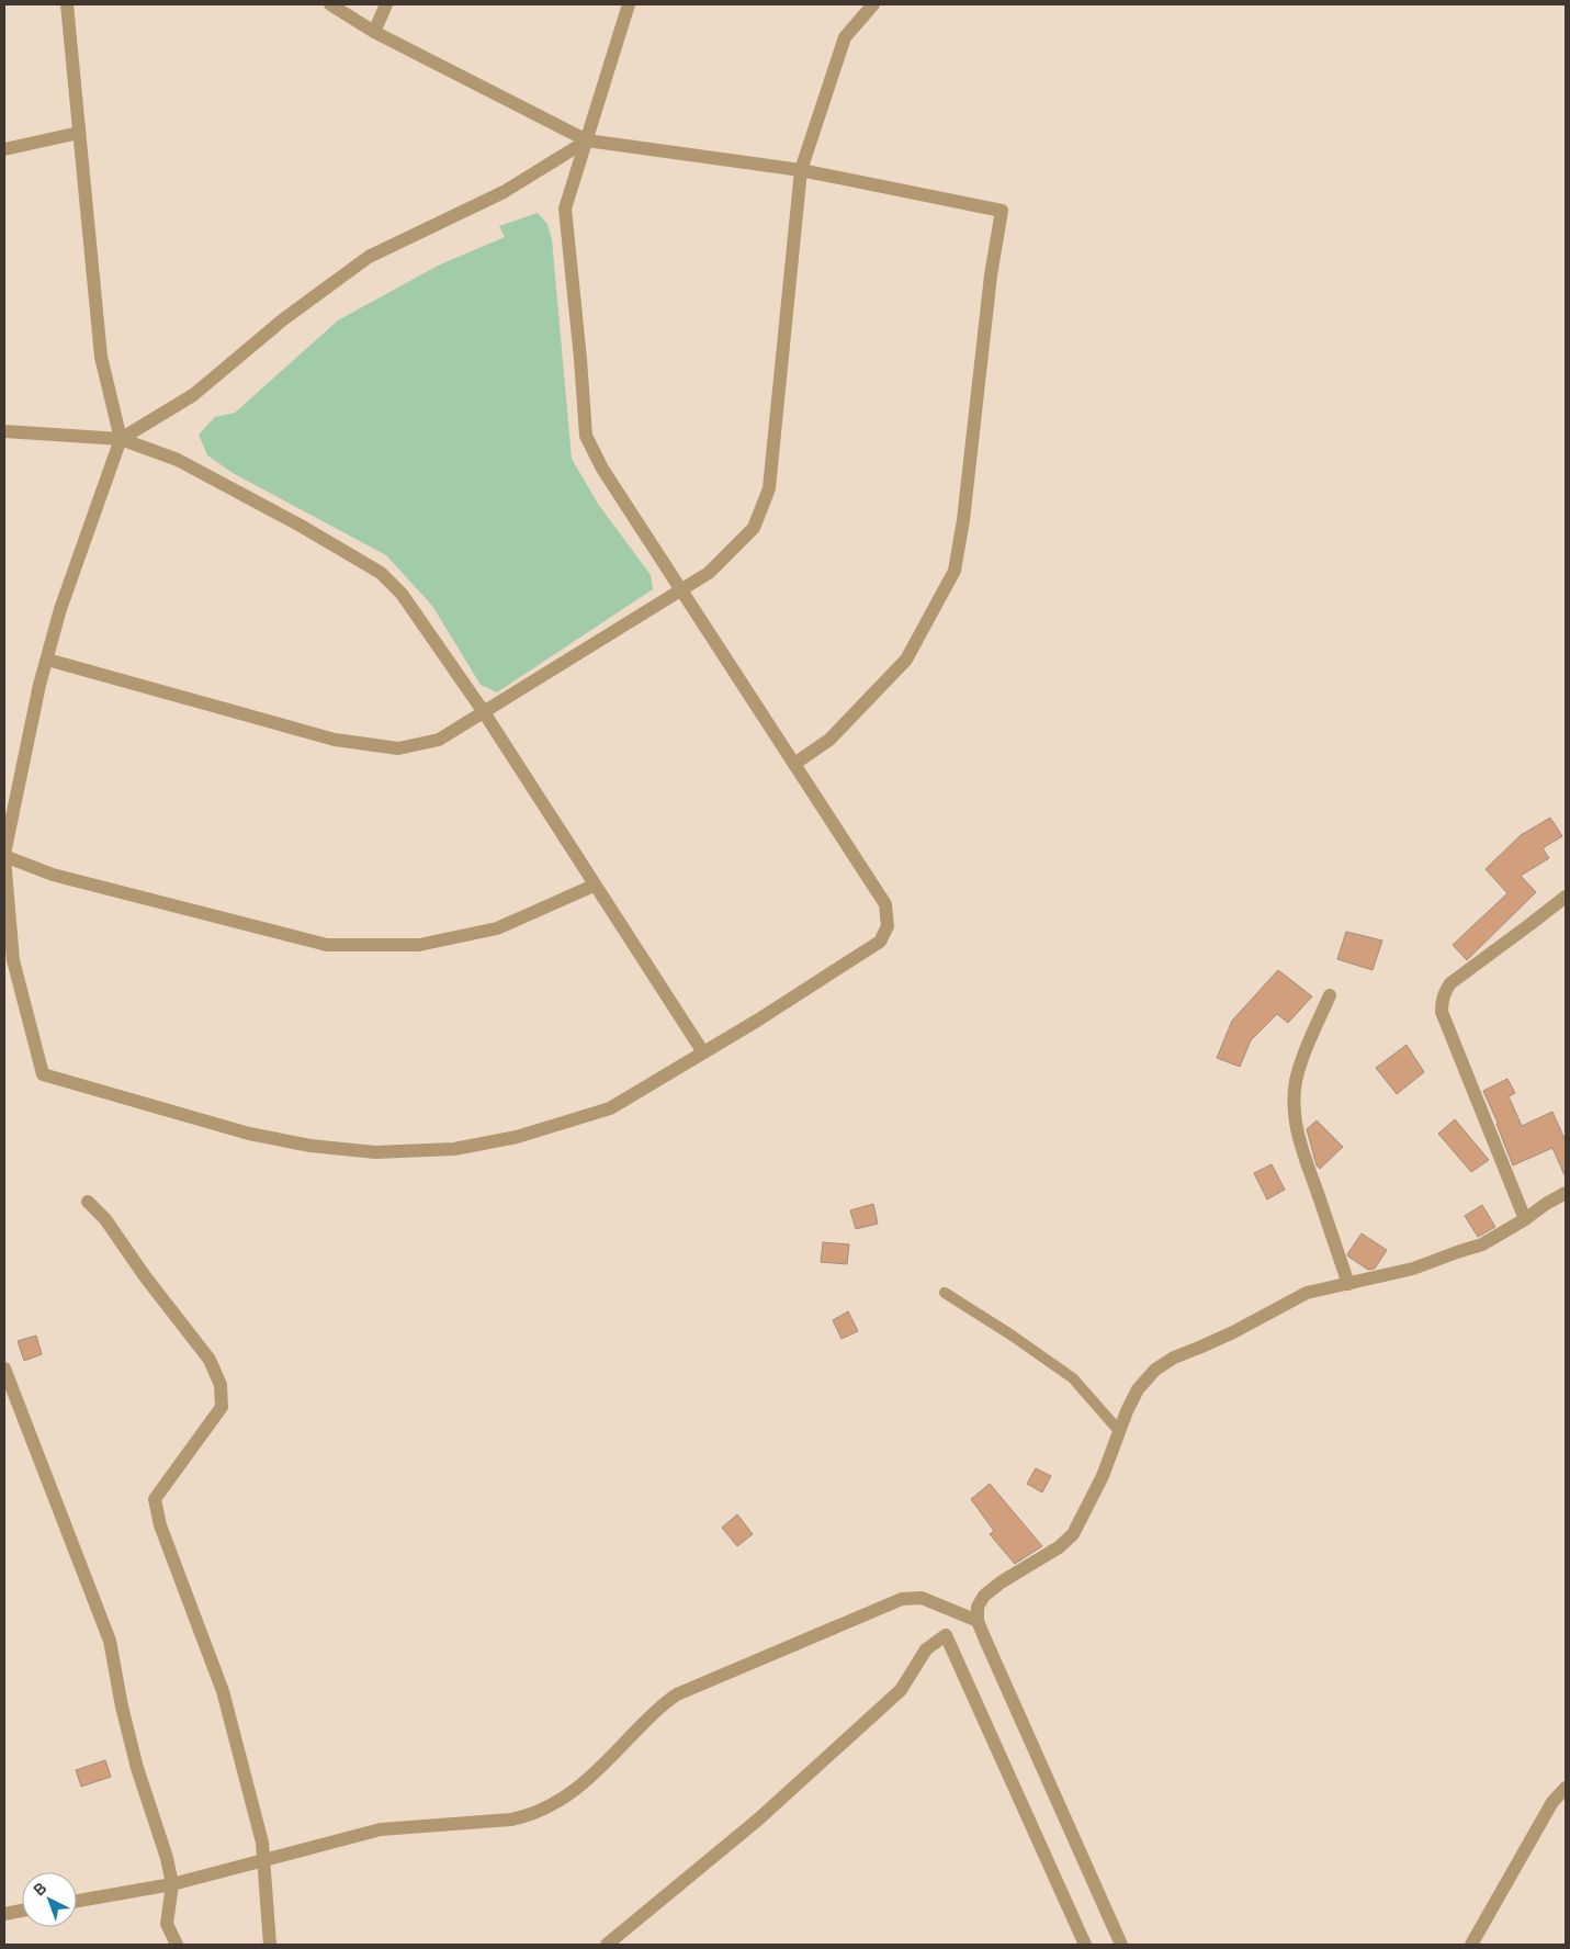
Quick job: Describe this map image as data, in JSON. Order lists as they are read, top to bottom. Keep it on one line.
{"north":"top left"}
